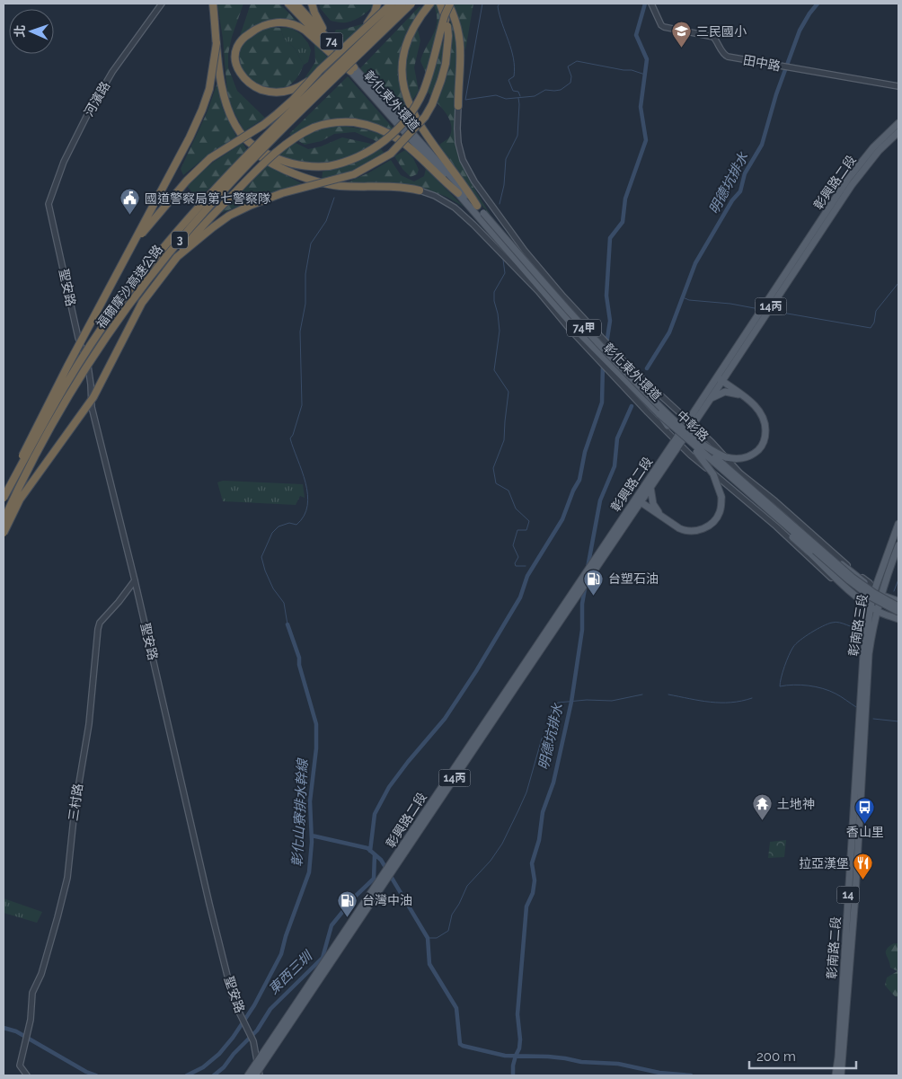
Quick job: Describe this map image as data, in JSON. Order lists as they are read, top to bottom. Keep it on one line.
{"streets":{"highway":["74","3","福爾摩沙高速公路"],"main road":["彰化東外環道","彰興路二段","14丙","74甲","彰南路三段","14","彰南路二段"],"street":["田中路","河濱路","聖安路","中彰路","三村路"]},"crossings":[["74","彰化東外環道"],["河濱路","聖安路"],["彰興路二段","14丙"],["彰興路二段","中彰路"],["聖安路","14丙"],["聖安路","三村路"],["中彰路","彰南路三段"],["彰南路三段","彰南路二段"]],"water":["明德坑排水","彰化山寮排水幹線","東西三圳"],"places":{"school or university":["三民國小"],"public building":["國道警察局第七警察隊"],"fuel station":["台塑石油","台灣中油"],"temple":["土地神"],"bus stop":["香山里"],"restaurant":["拉亞漢堡"]},"scale_bar":"200 m","north":"left"}
